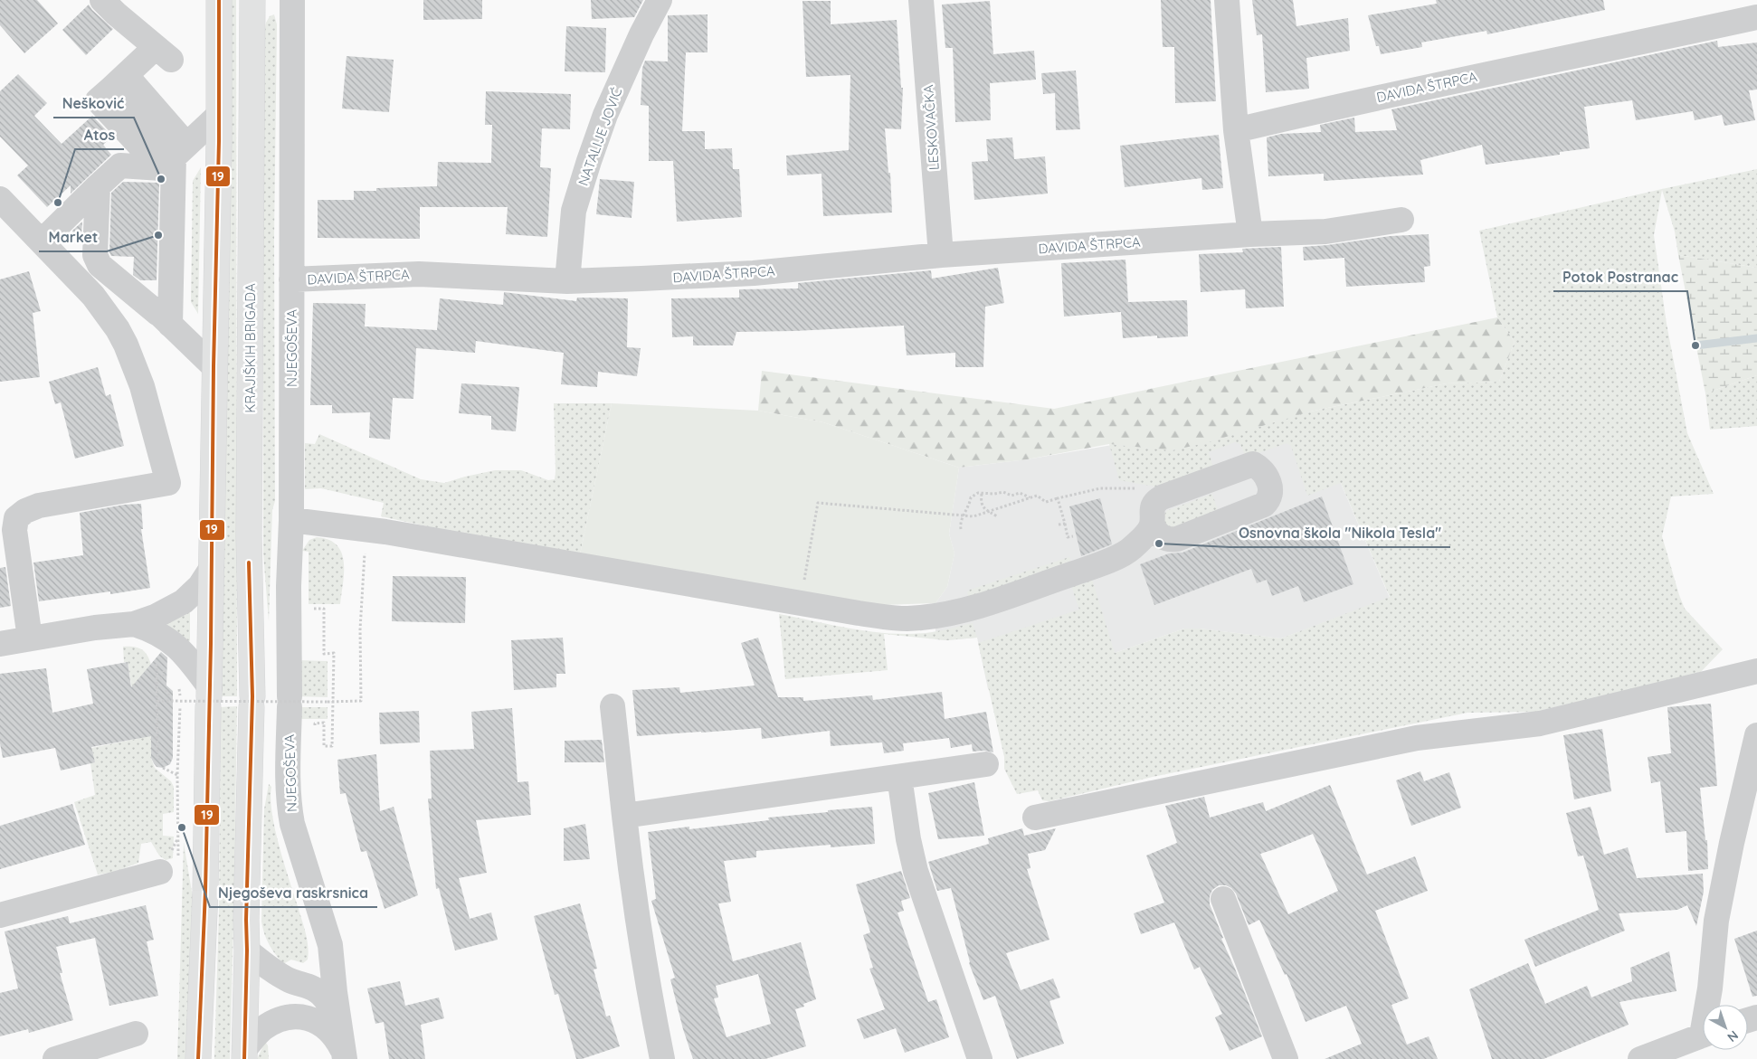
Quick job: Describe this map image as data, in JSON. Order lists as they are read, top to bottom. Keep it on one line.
{"streets":{"main road":["KRAJIŠKIH BRIGADA"],"street":["DAVIDA ŠTRPCA","LESKOVAČKA","NATALIJE JOVIĆ","NJEGOŠEVA"]},"crossings":[["DAVIDA ŠTRPCA","LESKOVAČKA"],["DAVIDA ŠTRPCA","NATALIJE JOVIĆ"],["DAVIDA ŠTRPCA","NJEGOŠEVA"],["KRAJIŠKIH BRIGADA","NJEGOŠEVA"]],"places":["Nešković","Atos","Market","Potok Postranac","Osnovna škola \"Nikola Tesla\"","Njegoševa raskrsnica"],"lines":["transit line 19"],"north":"bottom right"}
